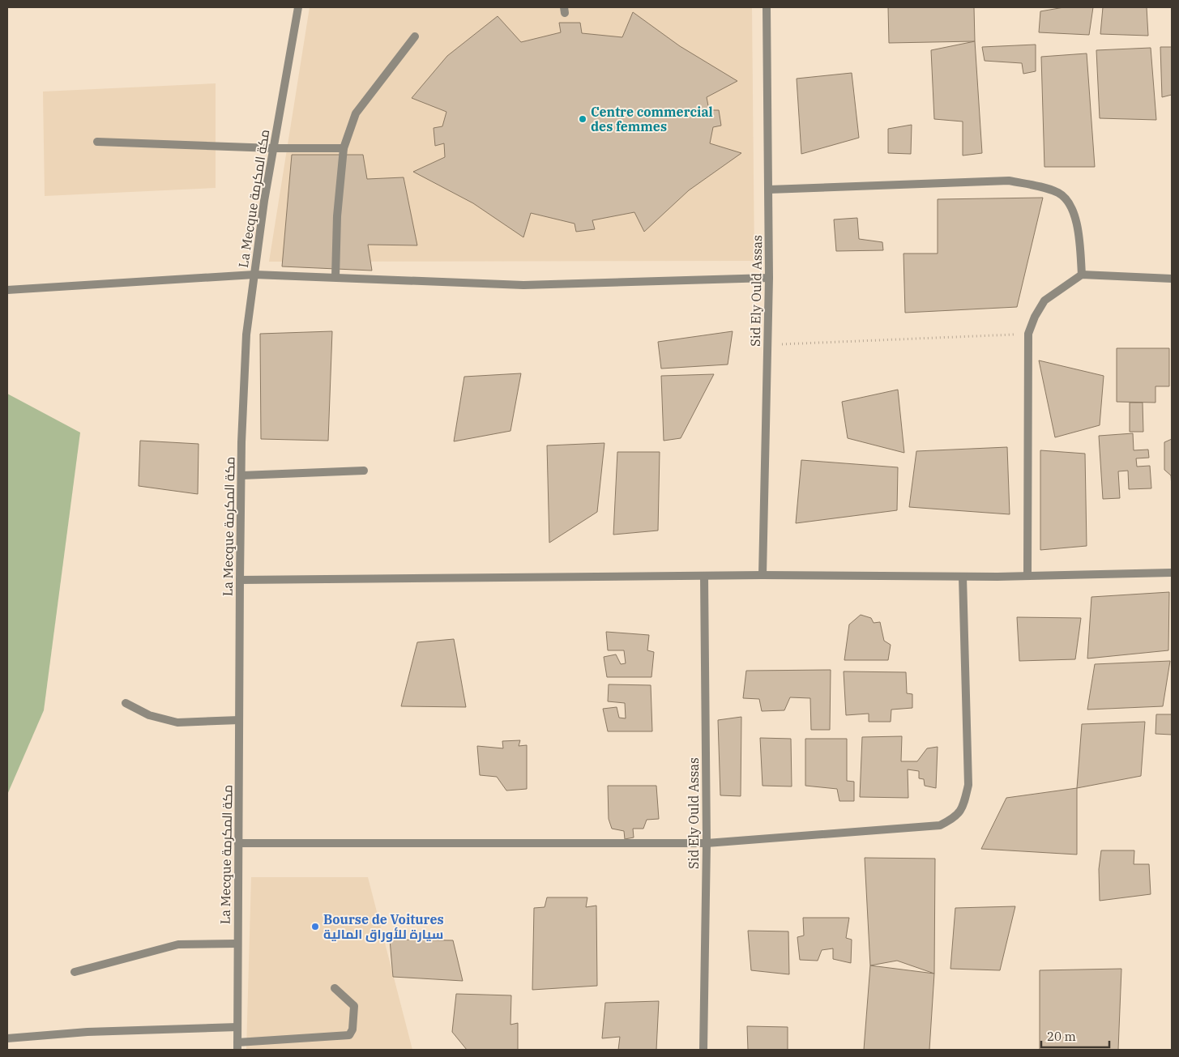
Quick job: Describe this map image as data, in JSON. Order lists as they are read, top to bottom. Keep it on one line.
{"streets":{"street":["La Mecque مكة المكرمة","Sid Ely Ould Assas"]},"places":["Centre commercial des femmes","Bourse de Voitures سيارة للأوراق المالية"],"scale_bar":"20 m"}
